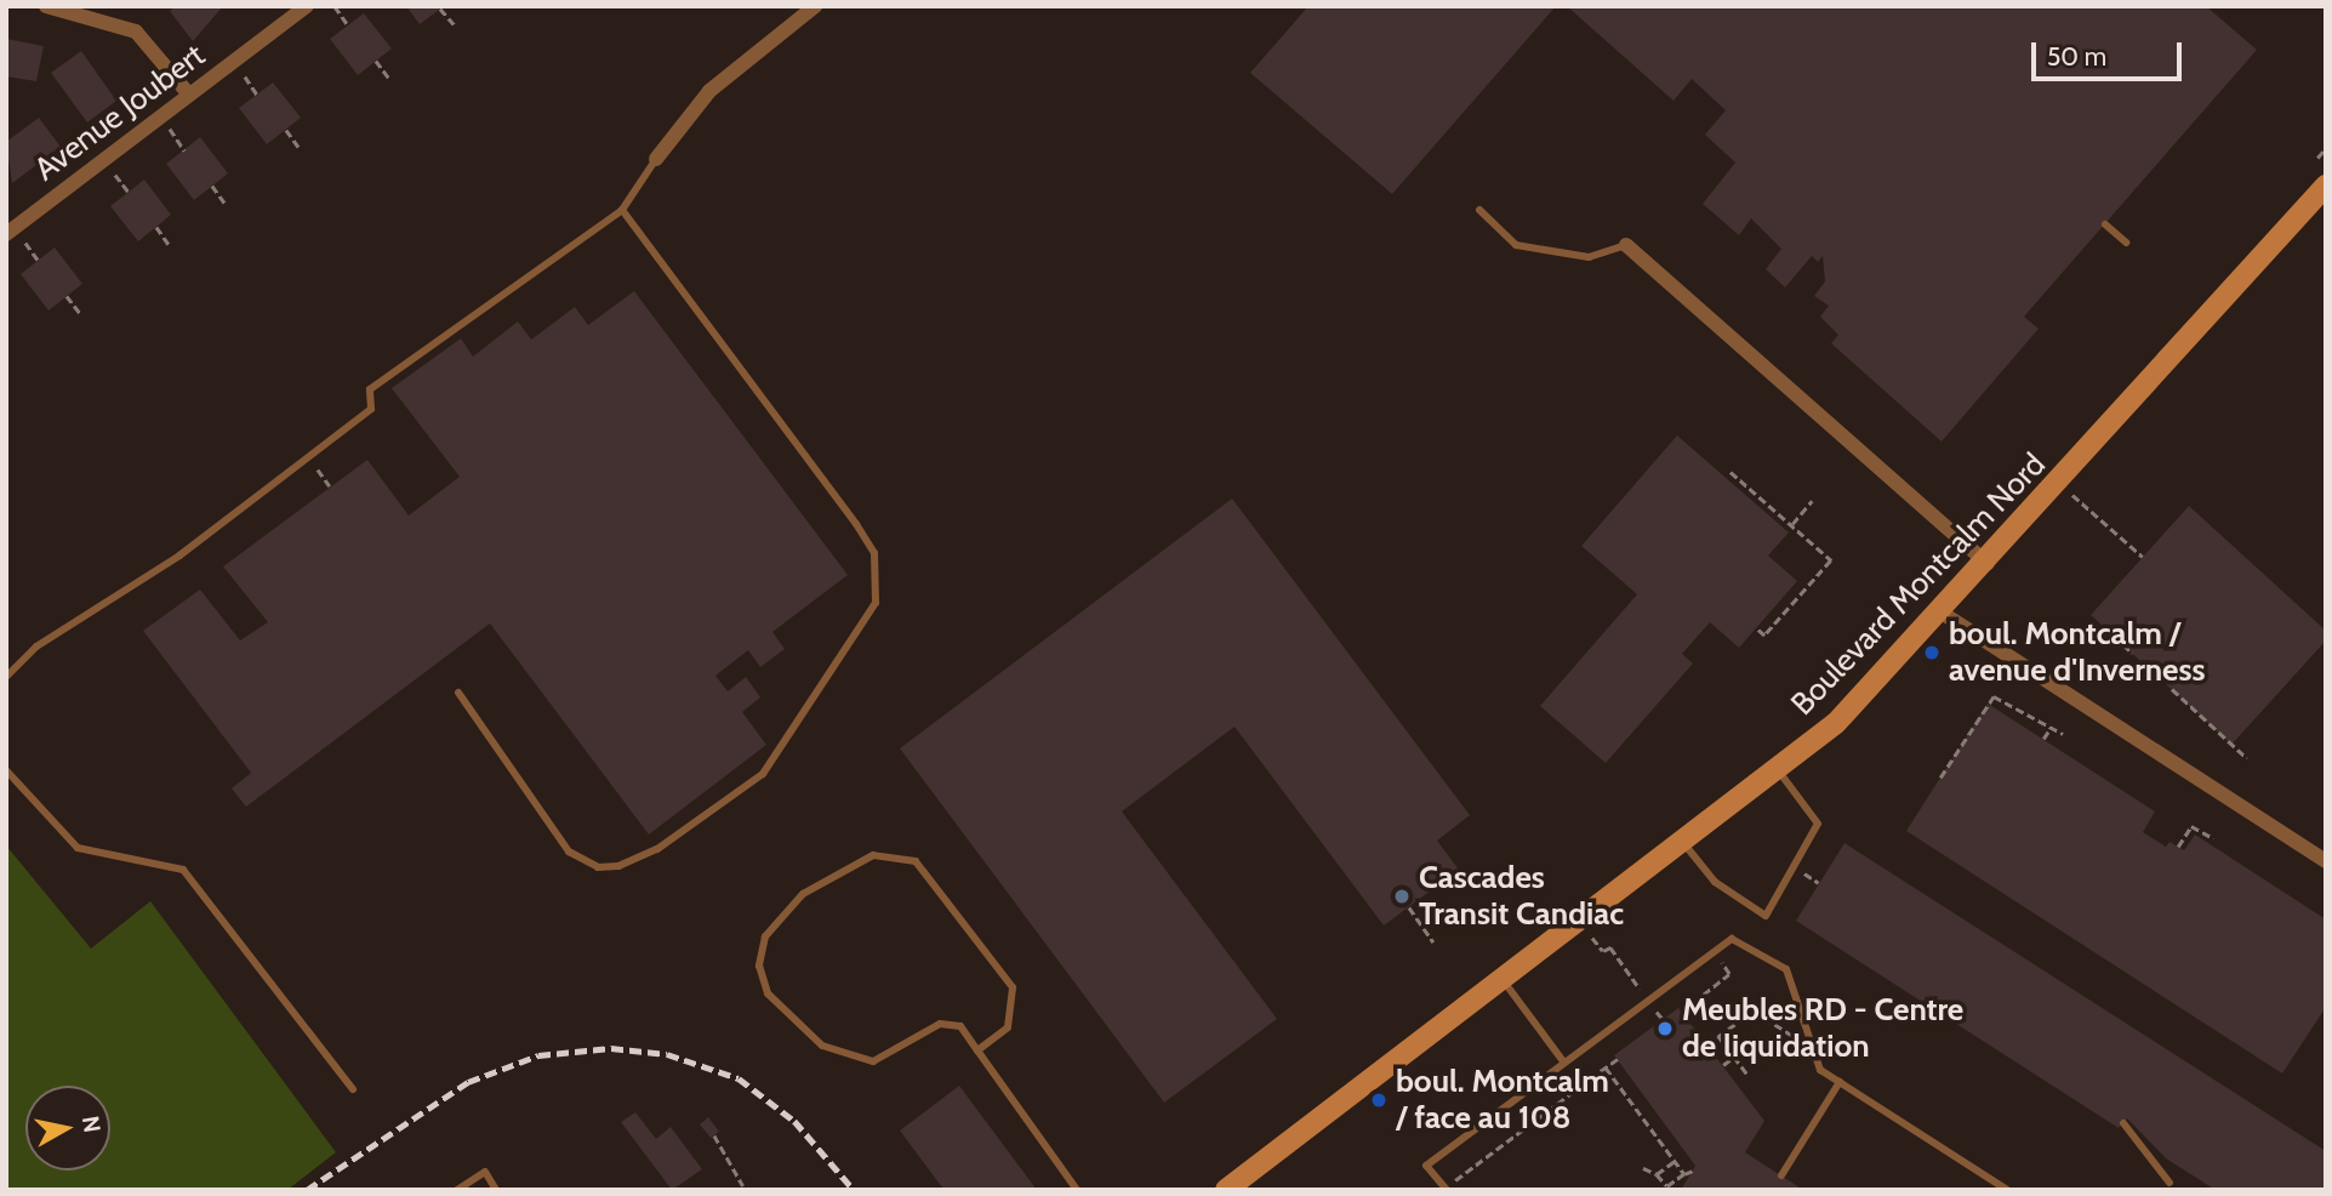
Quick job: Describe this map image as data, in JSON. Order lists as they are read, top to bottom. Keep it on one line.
{"streets":{"street":["Avenue Joubert","Boulevard Montcalm Nord"]},"places":["boul. Montcalm / avenue d'Inverness","Cascades Transit Candiac","Meubles RD - Centre de liquidation","boul. Montcalm / face au 108"],"scale_bar":"50 m","north":"right"}
